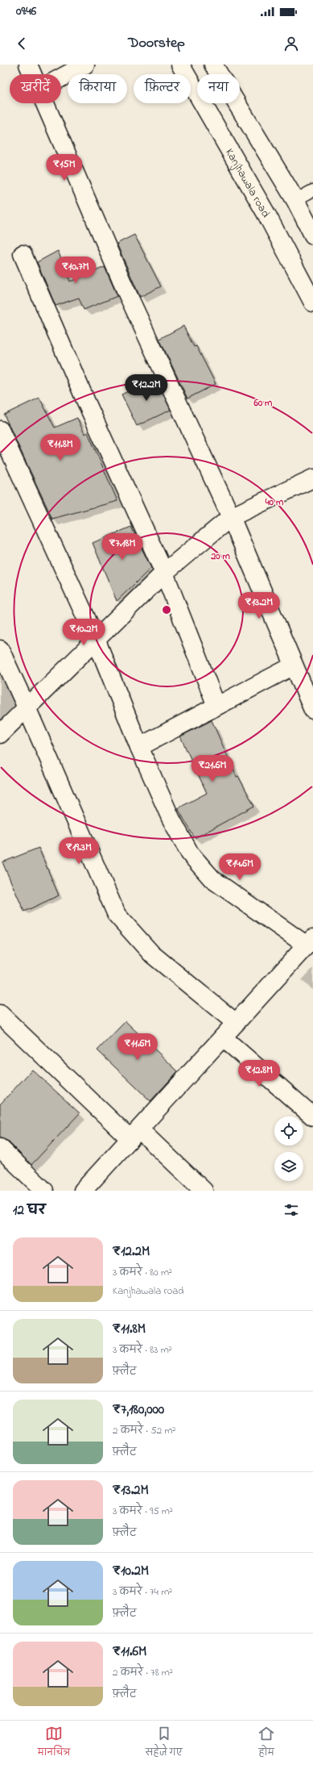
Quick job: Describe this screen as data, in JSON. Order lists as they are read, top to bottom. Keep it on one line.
{"streets":{"street":["Kanjhawala road"]},"page":{"status":"09:46","header":"Doorstep","chip":["खरीदें","किराया","फ़िल्टर","नया"],"price":["₹15M","₹10.7M","₹12.2M","₹11.8M","₹7.18M","₹13.2M","₹10.2M","₹21.6M","₹19.3M","₹14.6M","₹11.6M","₹12.8M"],"heading":"12 घर","list":[{"name":"₹12.2M","note":"3 कमरे · 80 m² · Kanjhawala road"},{"name":"₹11.8M","note":"3 कमरे · 83 m² · फ़्लैट"},{"name":"₹7,180,000","note":"2 कमरे · 52 m² · फ़्लैट"},{"name":"₹13.2M","note":"3 कमरे · 95 m² · फ़्लैट"},{"name":"₹10.2M","note":"3 कमरे · 74 m² · फ़्लैट"},{"name":"₹11.6M","note":"2 कमरे · 78 m² · फ़्लैट"}],"tabs":["मानचित्र","सहेजे गए","होम"]},"rings":["60 m","40 m","20 m"]}
